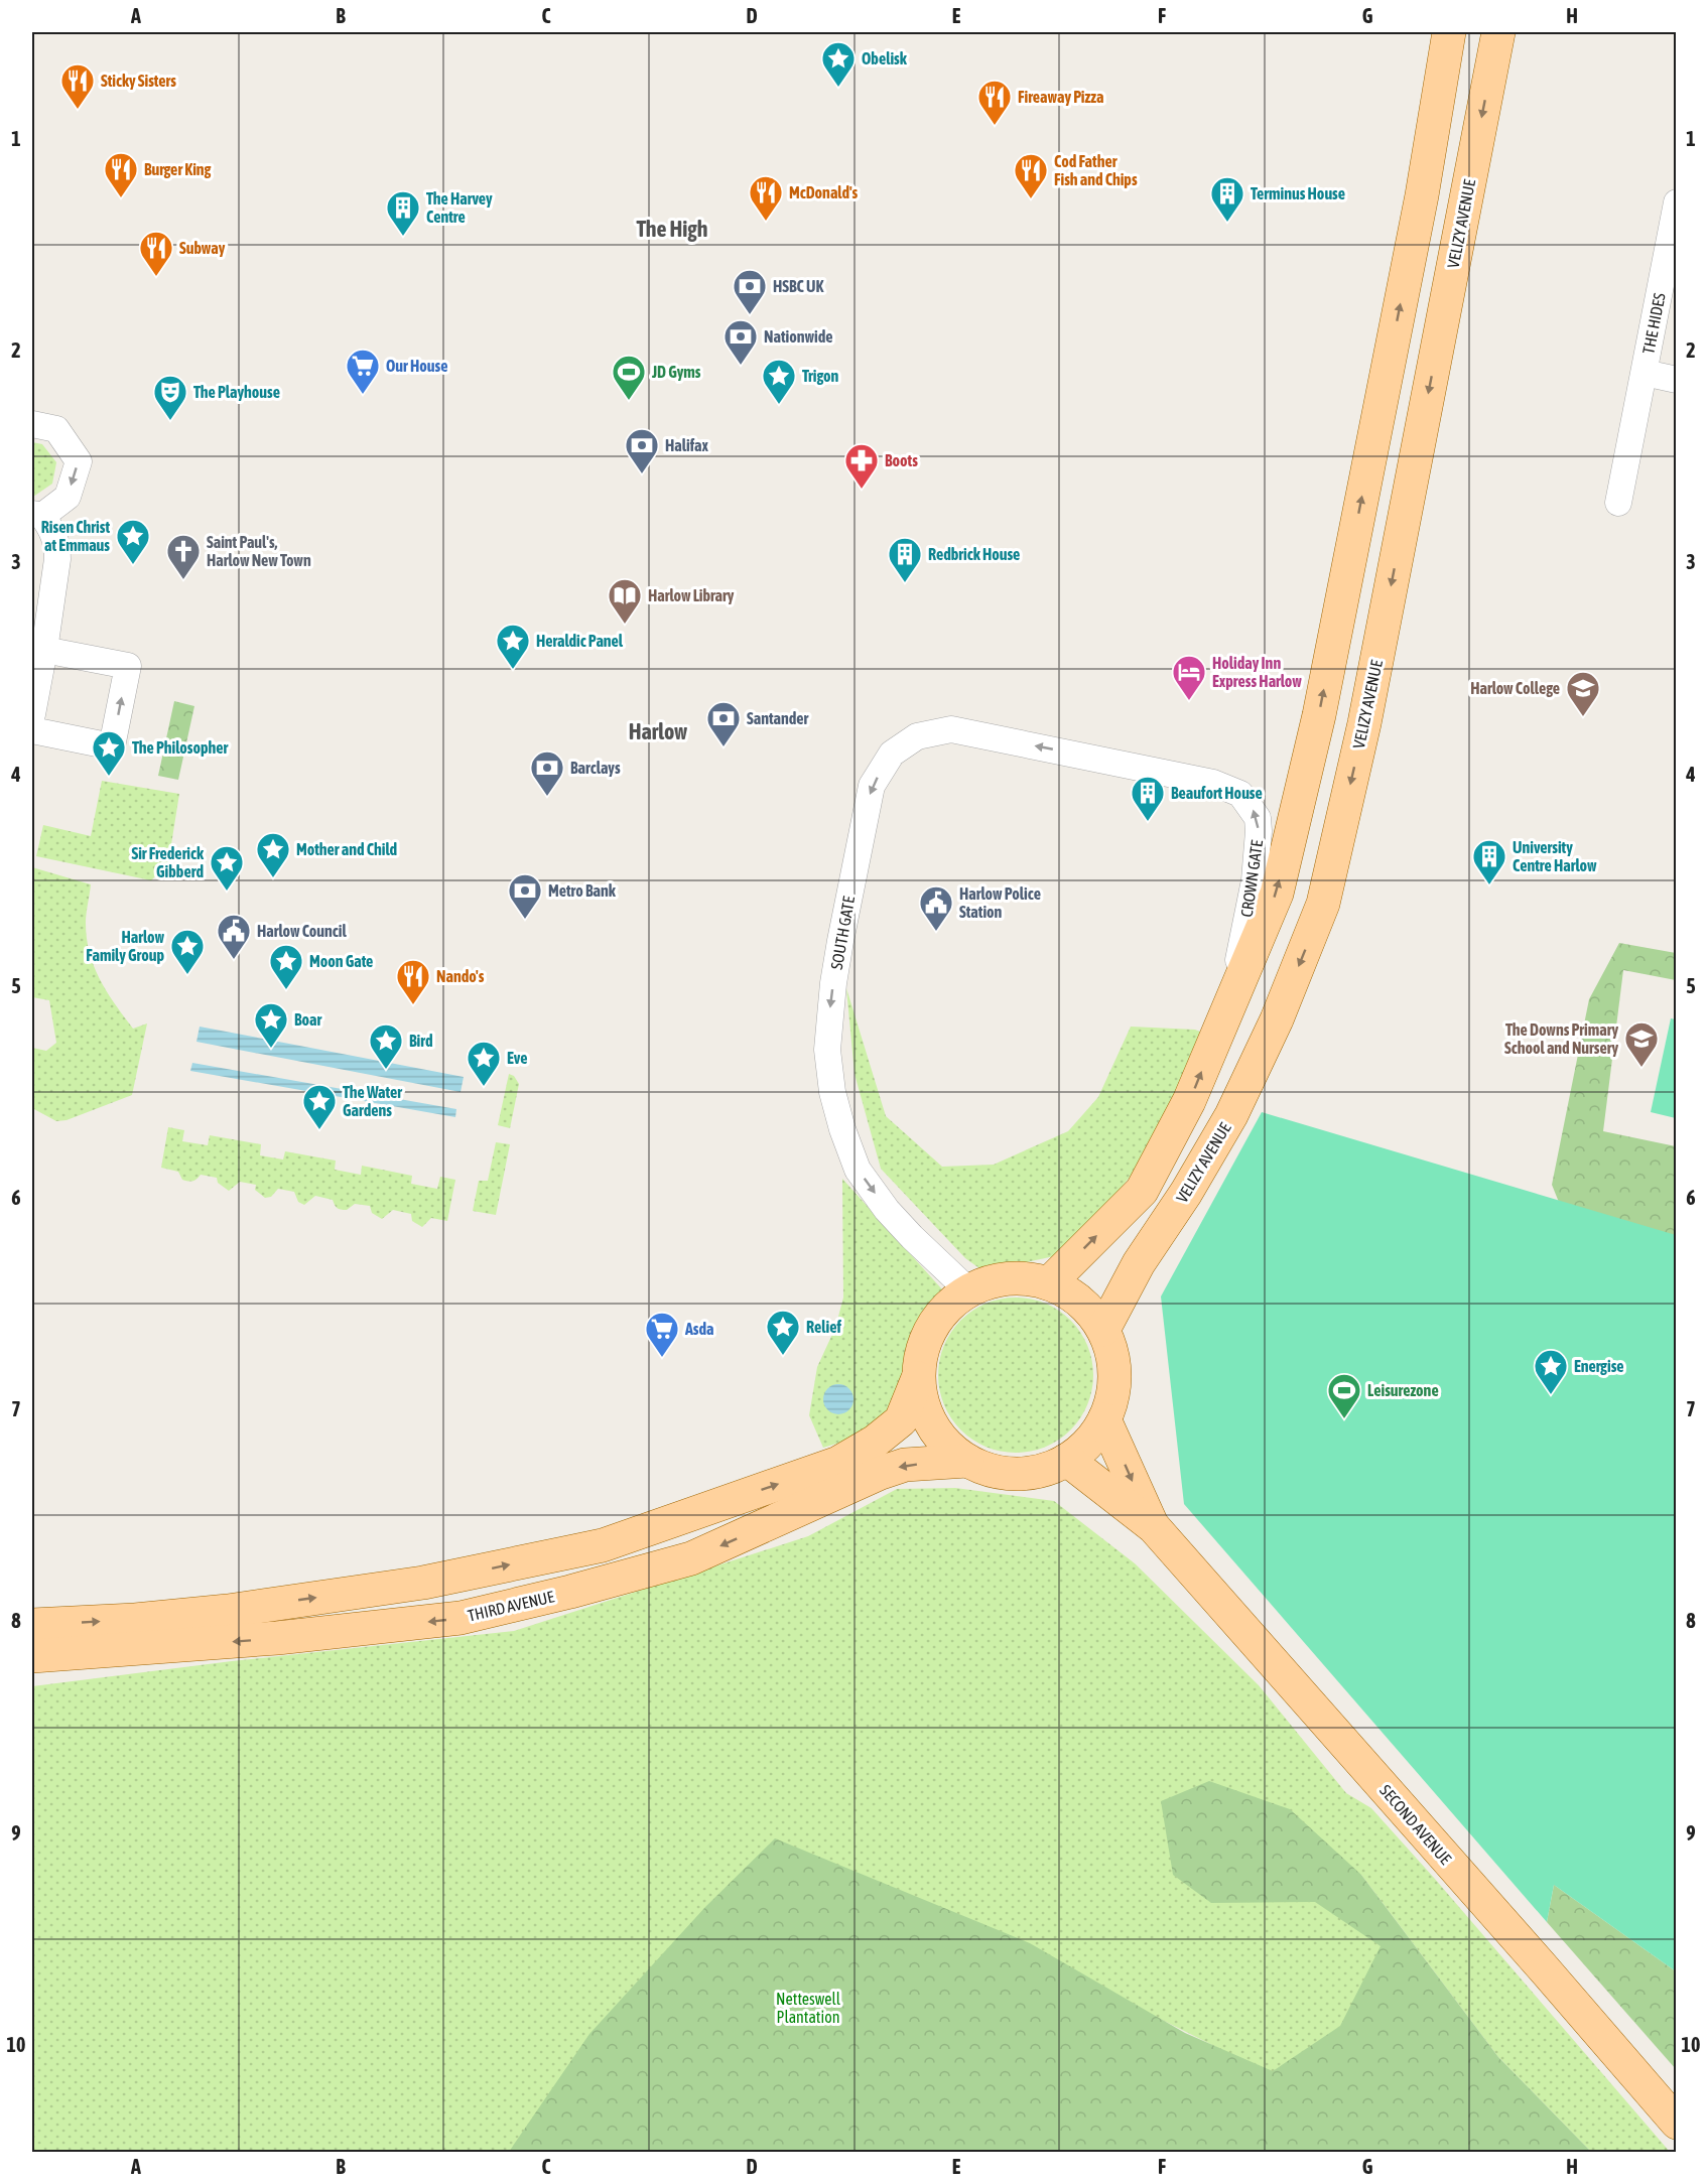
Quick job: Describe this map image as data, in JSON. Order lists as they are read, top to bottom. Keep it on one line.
{"streets":{"main road":["VELIZY AVENUE","THIRD AVENUE","SECOND AVENUE"],"street":["THE HIDES","CROWN GATE","SOUTH GATE"]},"crossings":[["VELIZY AVENUE","SOUTH GATE"],["VELIZY AVENUE","THIRD AVENUE"],["VELIZY AVENUE","SECOND AVENUE"],["CROWN GATE","SOUTH GATE"],["SOUTH GATE","THIRD AVENUE"],["SOUTH GATE","SECOND AVENUE"],["THIRD AVENUE","SECOND AVENUE"]],"districts":["The High","Harlow"],"parks":["Netteswell Plantation"],"places":{"place":["Obelisk","Trigon","Risen Christ at Emmaus","Heraldic Panel","The Philosopher","Mother and Child","Sir Frederick Gibberd","Harlow Family Group","Moon Gate","Boar","Bird","Eve","The Water Gardens","Relief","Energise"],"restaurant":["Sticky Sisters","Fireaway Pizza","Burger King","Cod Father Fish and Chips","McDonald's","Subway","Nando's"],"building":["Terminus House","The Harvey Centre","Redbrick House","Beaufort House","University Centre Harlow"],"bank":["HSBC UK","Nationwide","Halifax","Santander","Barclays","Metro Bank"],"supermarket":["Our House","Asda"],"sports":["JD Gyms","Leisurezone"],"theatre":["The Playhouse"],"pharmacy":["Boots"],"church":["Saint Paul's, Harlow New Town"],"library":["Harlow Library"],"hotel":["Holiday Inn Express Harlow"],"school or university":["Harlow College","The Downs Primary School and Nursery"],"public building":["Harlow Police Station","Harlow Council"]},"grid":{"columns":["A","B","C","D","E","F","G","H"],"rows":["1","2","3","4","5","6","7","8","9","10"]}}
